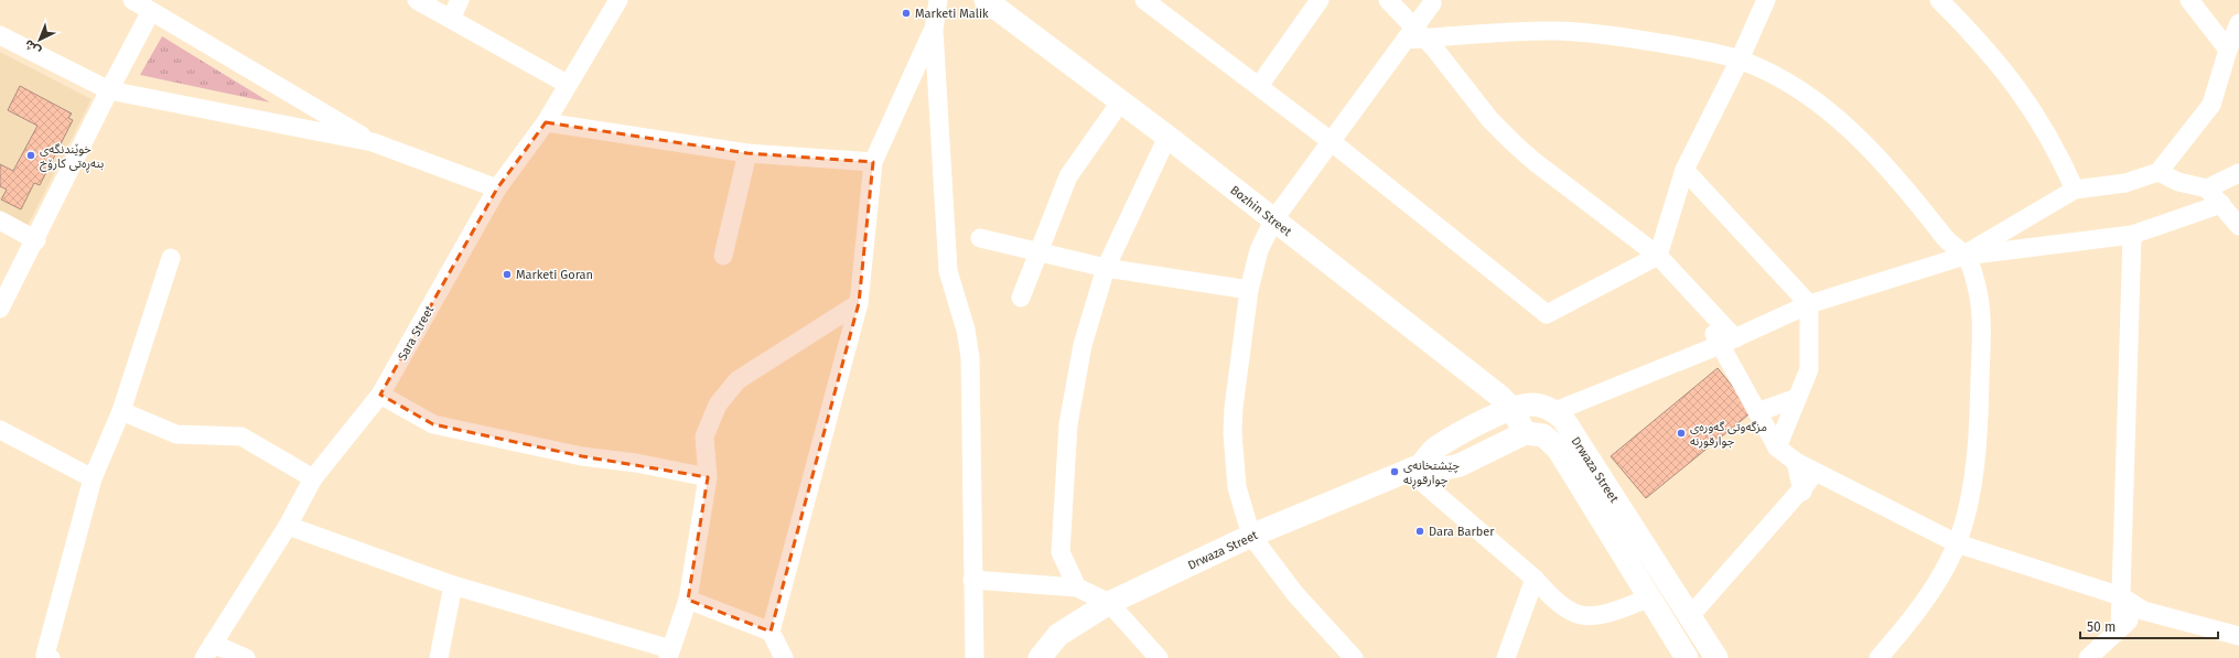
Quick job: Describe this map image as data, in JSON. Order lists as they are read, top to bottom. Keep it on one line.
{"streets":{"street":["Bozhin Street","Sara Street","Drwaza Street"]},"crossings":[["Bozhin Street","Drwaza Street"]],"places":["Marketi Malik","خوێندنگەی بنەڕەتی کارۆخ","Marketi Goran","مزگەوتی گەورەی جوارقورنە","چێشتخانەی چوارقوڕنە","Dara Barber"],"scale_bar":"50 m","north":"bottom left"}
